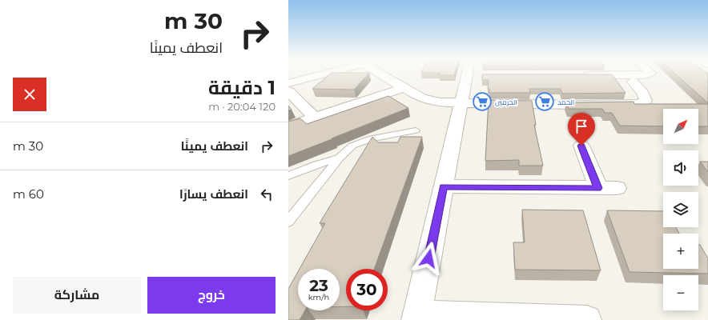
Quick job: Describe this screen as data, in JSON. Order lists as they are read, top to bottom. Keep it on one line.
{"places":{"supermarket":["الحرمين","الحمد"]},"north":"top right","page":{"turn":["30 m","انعطف يمينًا"],"heading":["1 دقيقة","120 m · 20:04"],"map_buttons":["+","−"],"list":[{"name":"انعطف يمينًا","value":"30 m"},{"name":"انعطف يسارًا","value":"60 m"}],"speed":"23 km/h","limit":"30","buttons":["خروج","مشاركة"]}}
